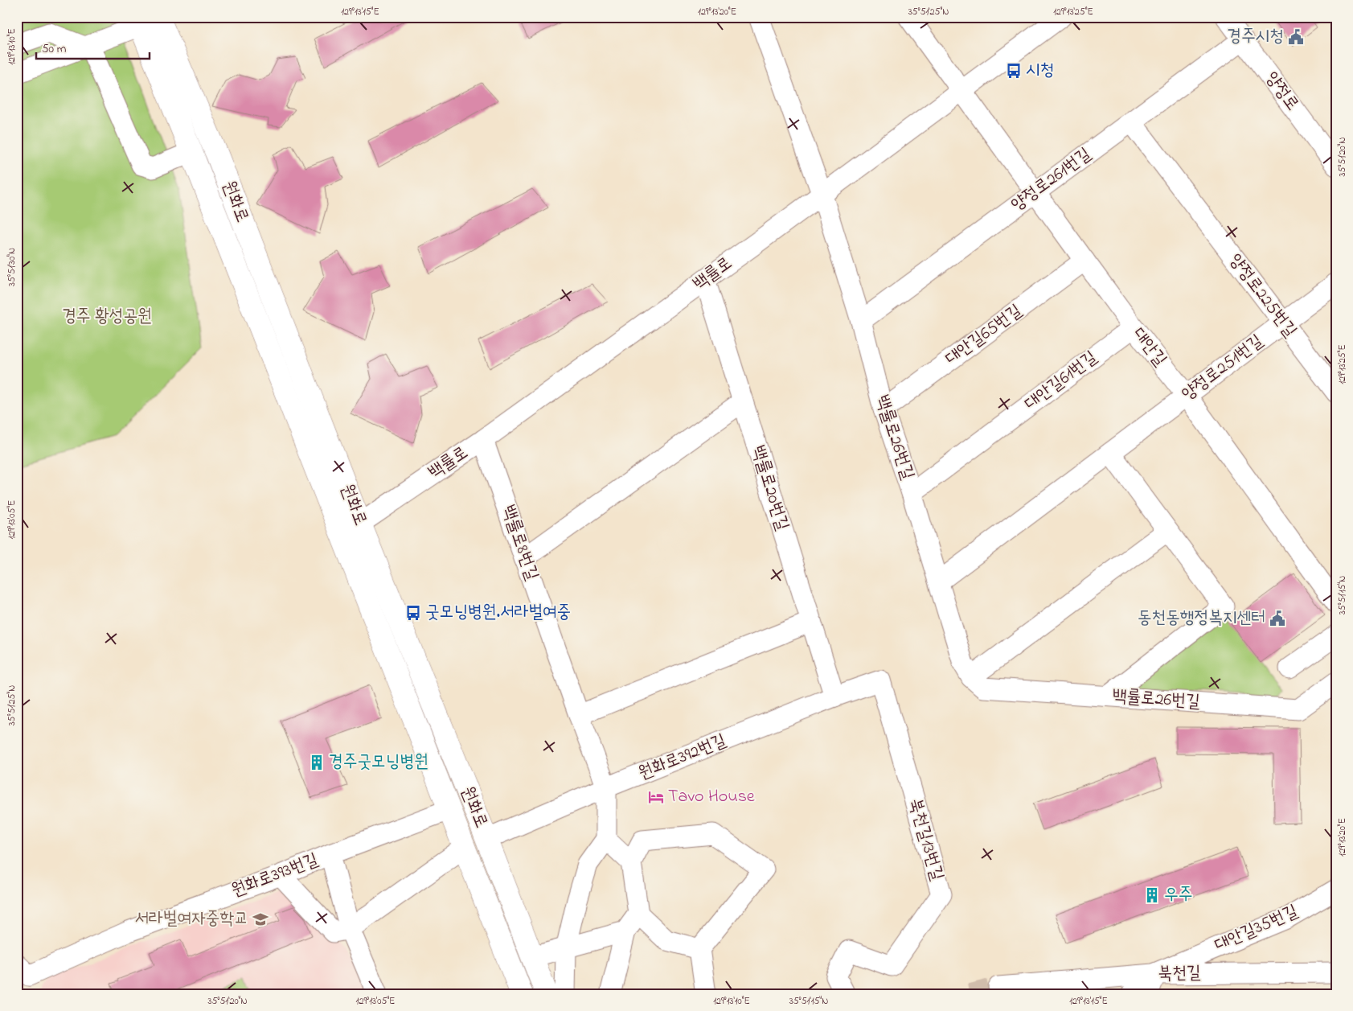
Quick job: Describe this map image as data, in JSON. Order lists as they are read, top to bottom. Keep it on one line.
{"streets":{"main road":["원화로"],"street":["양정로","양정로261번길","백률로","양정로225번길","대안길65번길","대안길","양정로251번길","대안길61번길","백률로26번길","백률로20번길","백률로8번길","원화로392번길","북천길13번길","원화로393번길","대안길35번길","북천길"]},"crossings":[["양정로","양정로261번길"],["양정로261번길","양정로225번길"],["양정로261번길","대안길"],["양정로261번길","백률로26번길"],["원화로","백률로"],["원화로","원화로392번길"],["원화로","원화로393번길"],["백률로","대안길"],["백률로","백률로26번길"],["백률로","백률로20번길"],["백률로","백률로8번길"],["양정로225번길","양정로251번길"],["대안길65번길","대안길"],["대안길65번길","백률로26번길"],["대안길","양정로251번길"],["대안길","대안길61번길"],["양정로251번길","백률로26번길"],["대안길61번길","백률로26번길"],["백률로20번길","원화로392번길"],["백률로8번길","원화로392번길"],["원화로392번길","북천길13번길"],["대안길35번길","북천길"]],"parks":["경주 황성공원"],"places":{"public building":["경주시청","동천동행정복지센터"],"bus stop":["시청","굿모닝병원.서라벌여중"],"building":["경주굿모닝병원","우주"],"hotel":["Tavo House"],"school or university":["서라벌여자중학교"]},"scale_bar":"50 m","coordinates":["129°13'15\"E","129°13'20\"E","35°51'25\"N","129°13'25\"E","129°13'10\"E","35°51'20\"N","35°51'30\"N","129°13'05\"E","35°51'15\"N"]}
